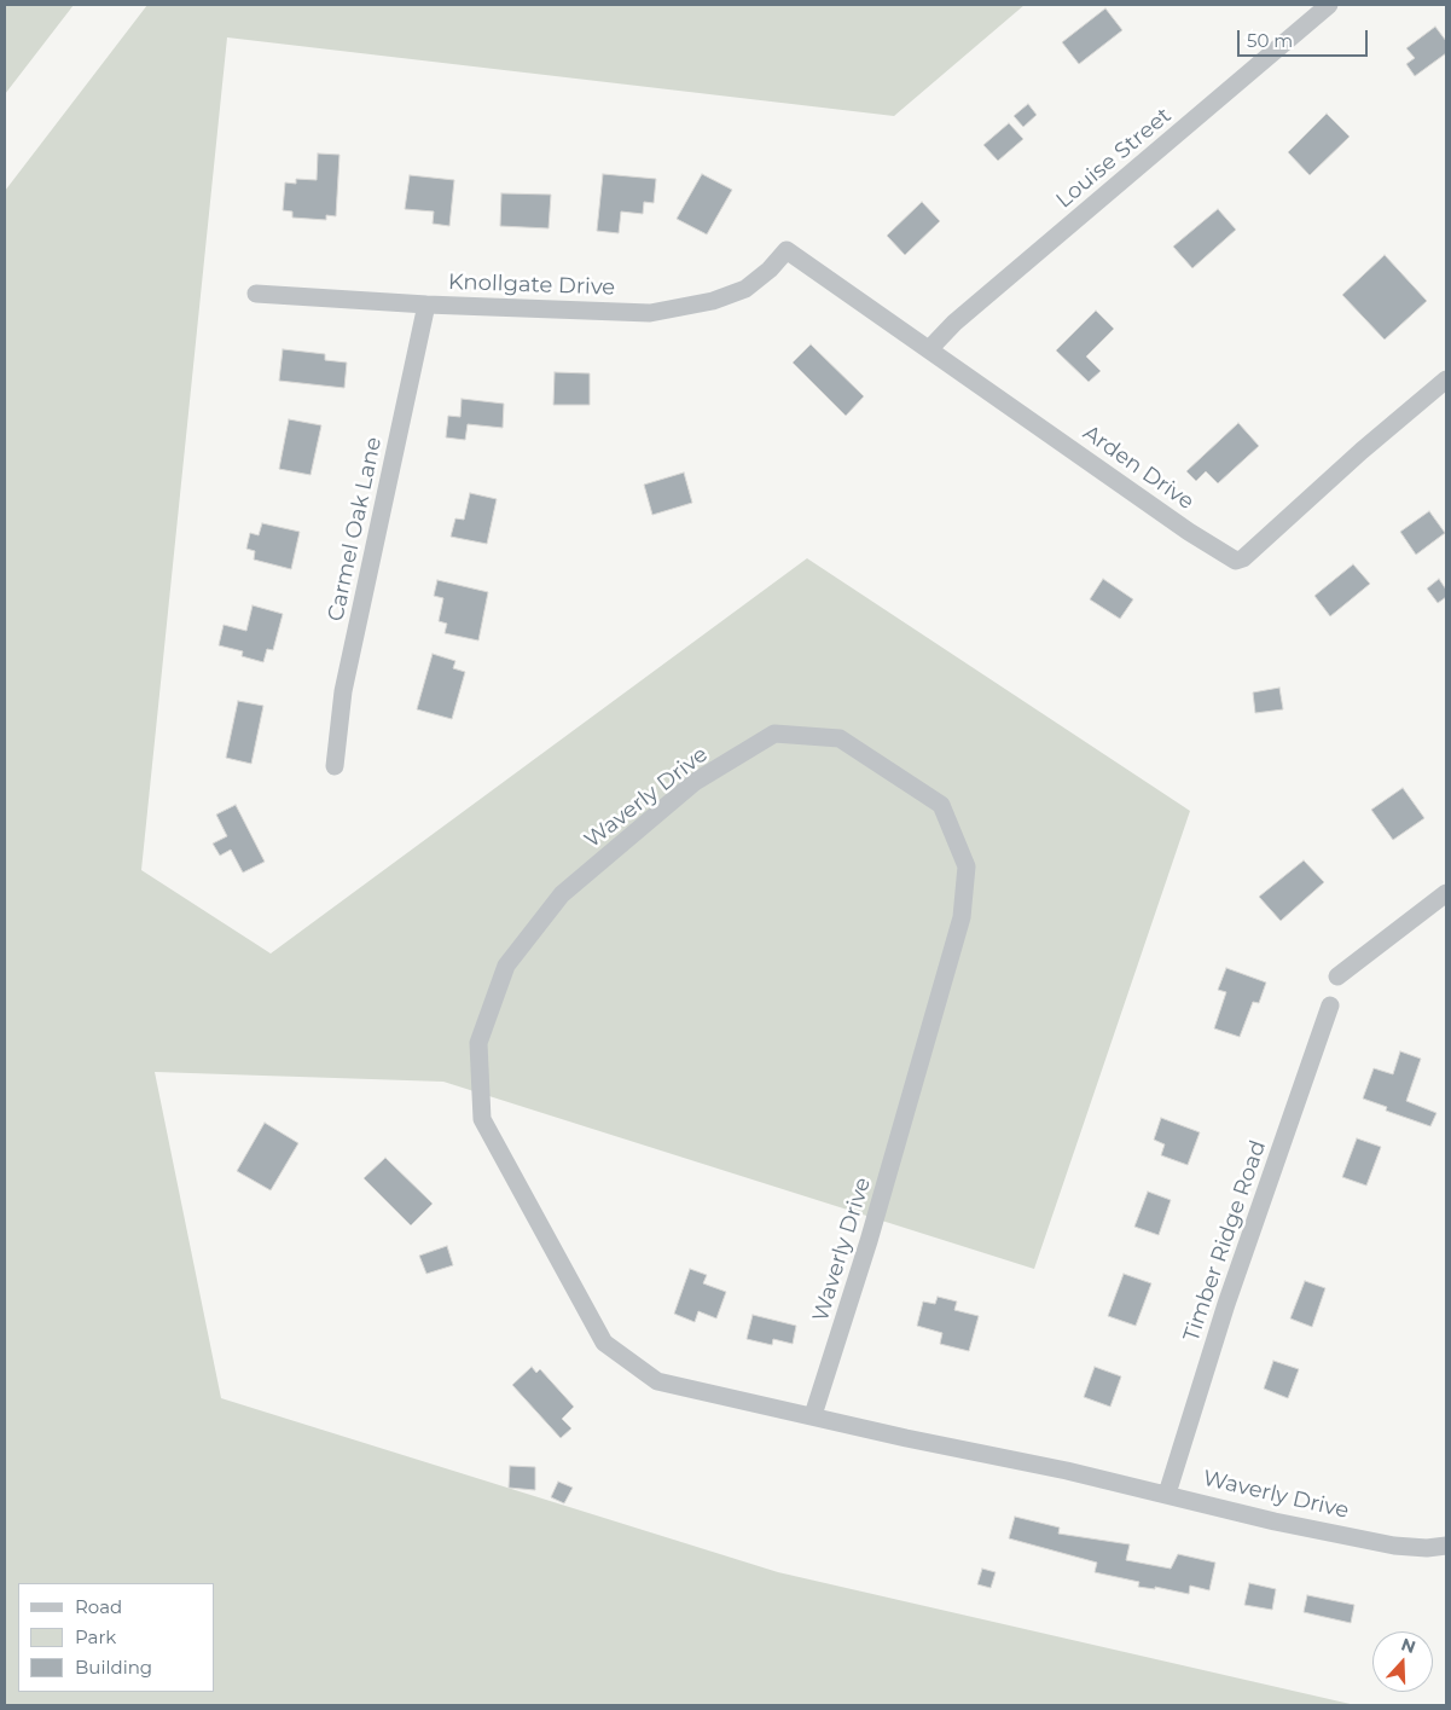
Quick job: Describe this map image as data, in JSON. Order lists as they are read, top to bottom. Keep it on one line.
{"streets":{"street":["Louise Street","Knollgate Drive","Arden Drive","Carmel Oak Lane","Waverly Drive","Timber Ridge Road"]},"crossings":[["Louise Street","Arden Drive"],["Knollgate Drive","Arden Drive"],["Knollgate Drive","Carmel Oak Lane"],["Waverly Drive","Timber Ridge Road"]],"legend":["Road","Park","Building"],"scale_bar":"50 m","north":"top"}
